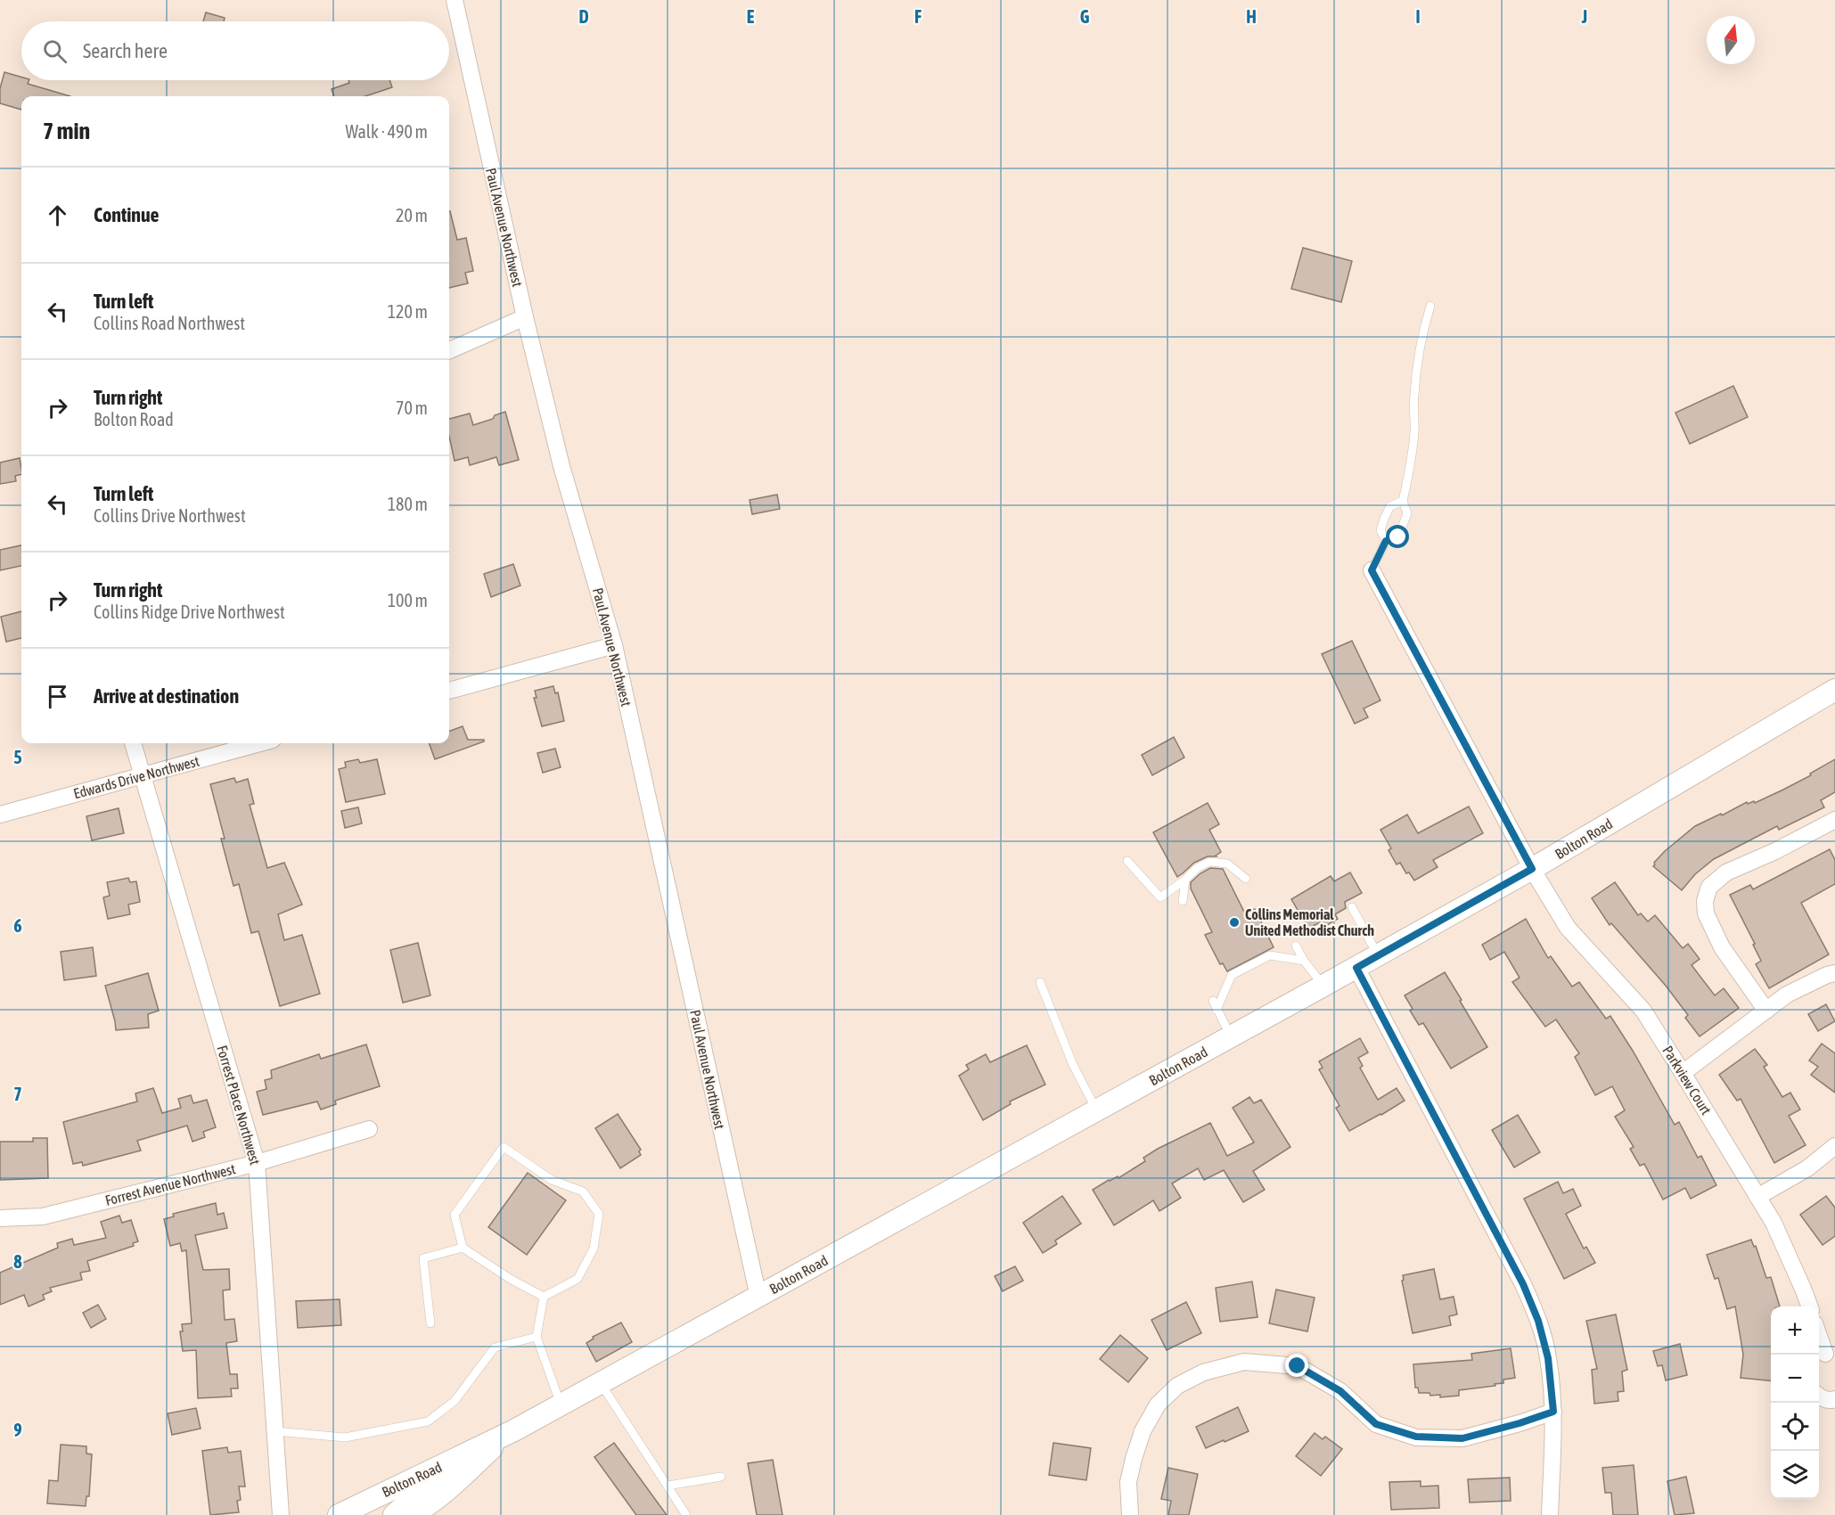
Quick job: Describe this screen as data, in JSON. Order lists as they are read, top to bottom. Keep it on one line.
{"streets":{"street":["Paul Avenue Northwest","Edwards Drive Northwest","Bolton Road","Parkview Court","Forrest Place Northwest","Forrest Avenue Northwest"]},"crossings":[["Paul Avenue Northwest","Bolton Road"],["Edwards Drive Northwest","Forrest Place Northwest"],["Bolton Road","Parkview Court"],["Forrest Place Northwest","Forrest Avenue Northwest"]],"places":["Collins Memorial United Methodist Church"],"north":"top","page":{"search":"Search here","heading":["7 min","Walk · 490 m"],"list":[["Continue","20 m"],["Turn left","Collins Road Northwest","120 m"],["Turn right","Bolton Road","70 m"],["Turn left","Collins Drive Northwest","180 m"],["Turn right","Collins Ridge Drive Northwest","100 m"],"Arrive at destination"],"map_buttons":["+","−"]},"grid":{"columns":["D","E","F","G","H","I","J"],"rows":["5","6","7","8","9"]}}
